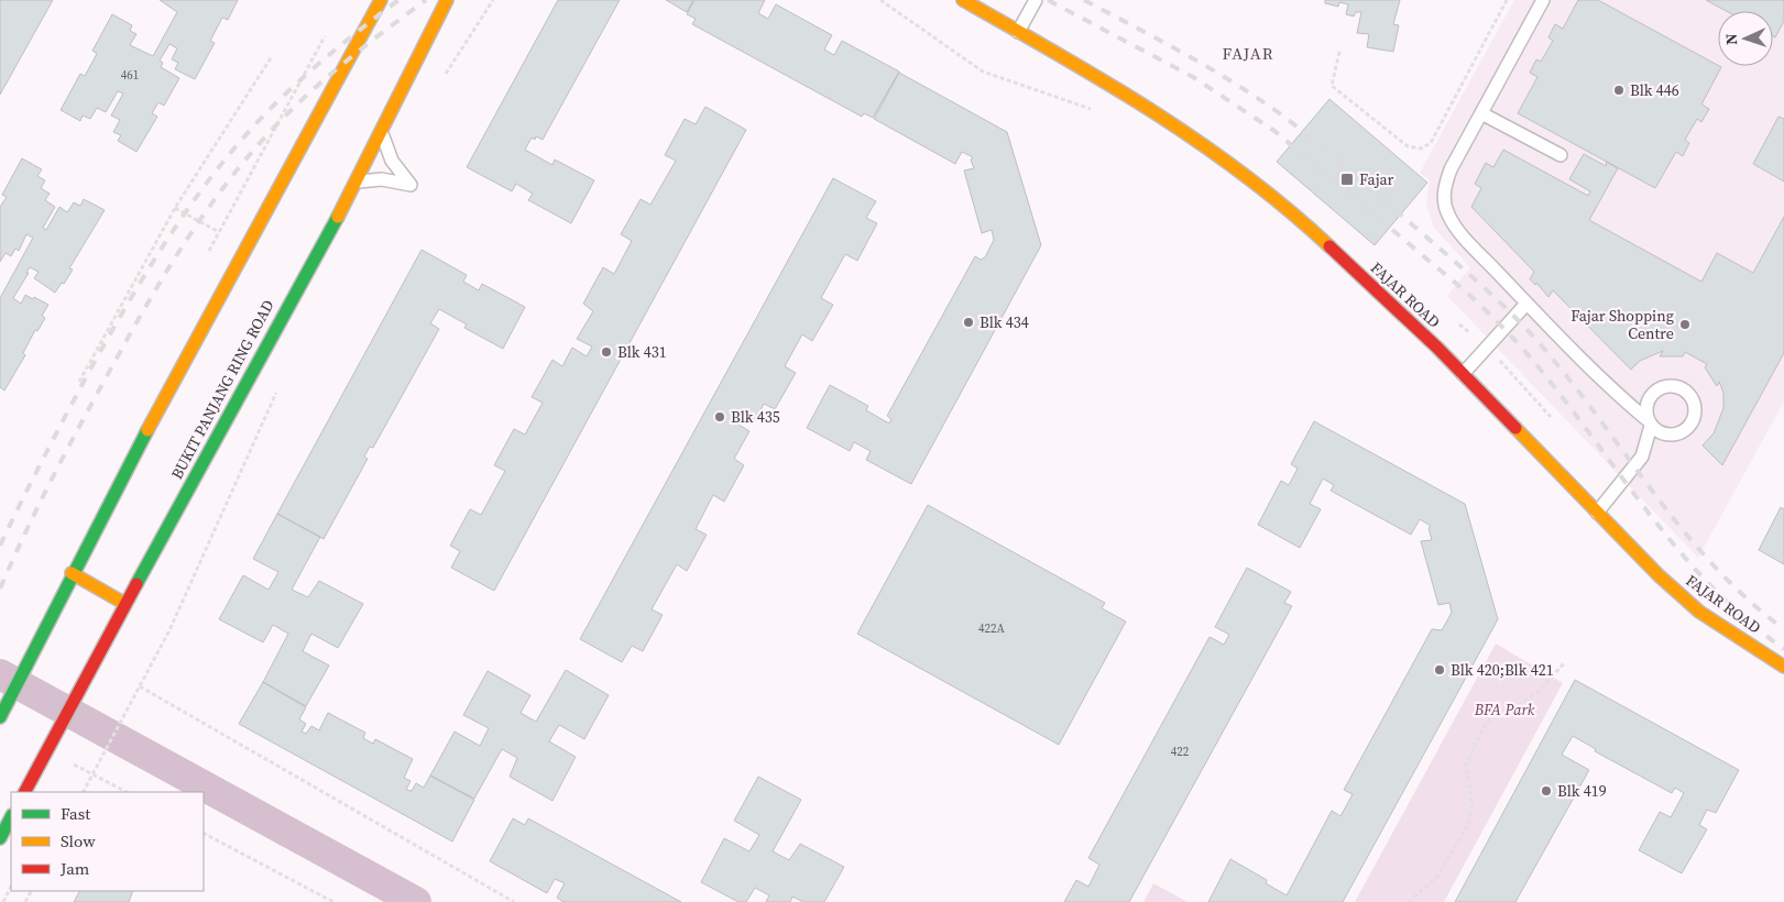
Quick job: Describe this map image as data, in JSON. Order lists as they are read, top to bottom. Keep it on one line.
{"streets":{"main road":["FAJAR ROAD","BUKIT PANJANG RING ROAD"]},"districts":["FAJAR"],"parks":["BFA Park"],"places":{"other":["Blk 446","Blk 434","Fajar Shopping Centre","Blk 431","Blk 435","Blk 420;Blk 421","Blk 419"],"transit":["Fajar"]},"house_numbers":["461","422A","422"],"legend":["Fast","Slow","Jam"],"north":"left"}
